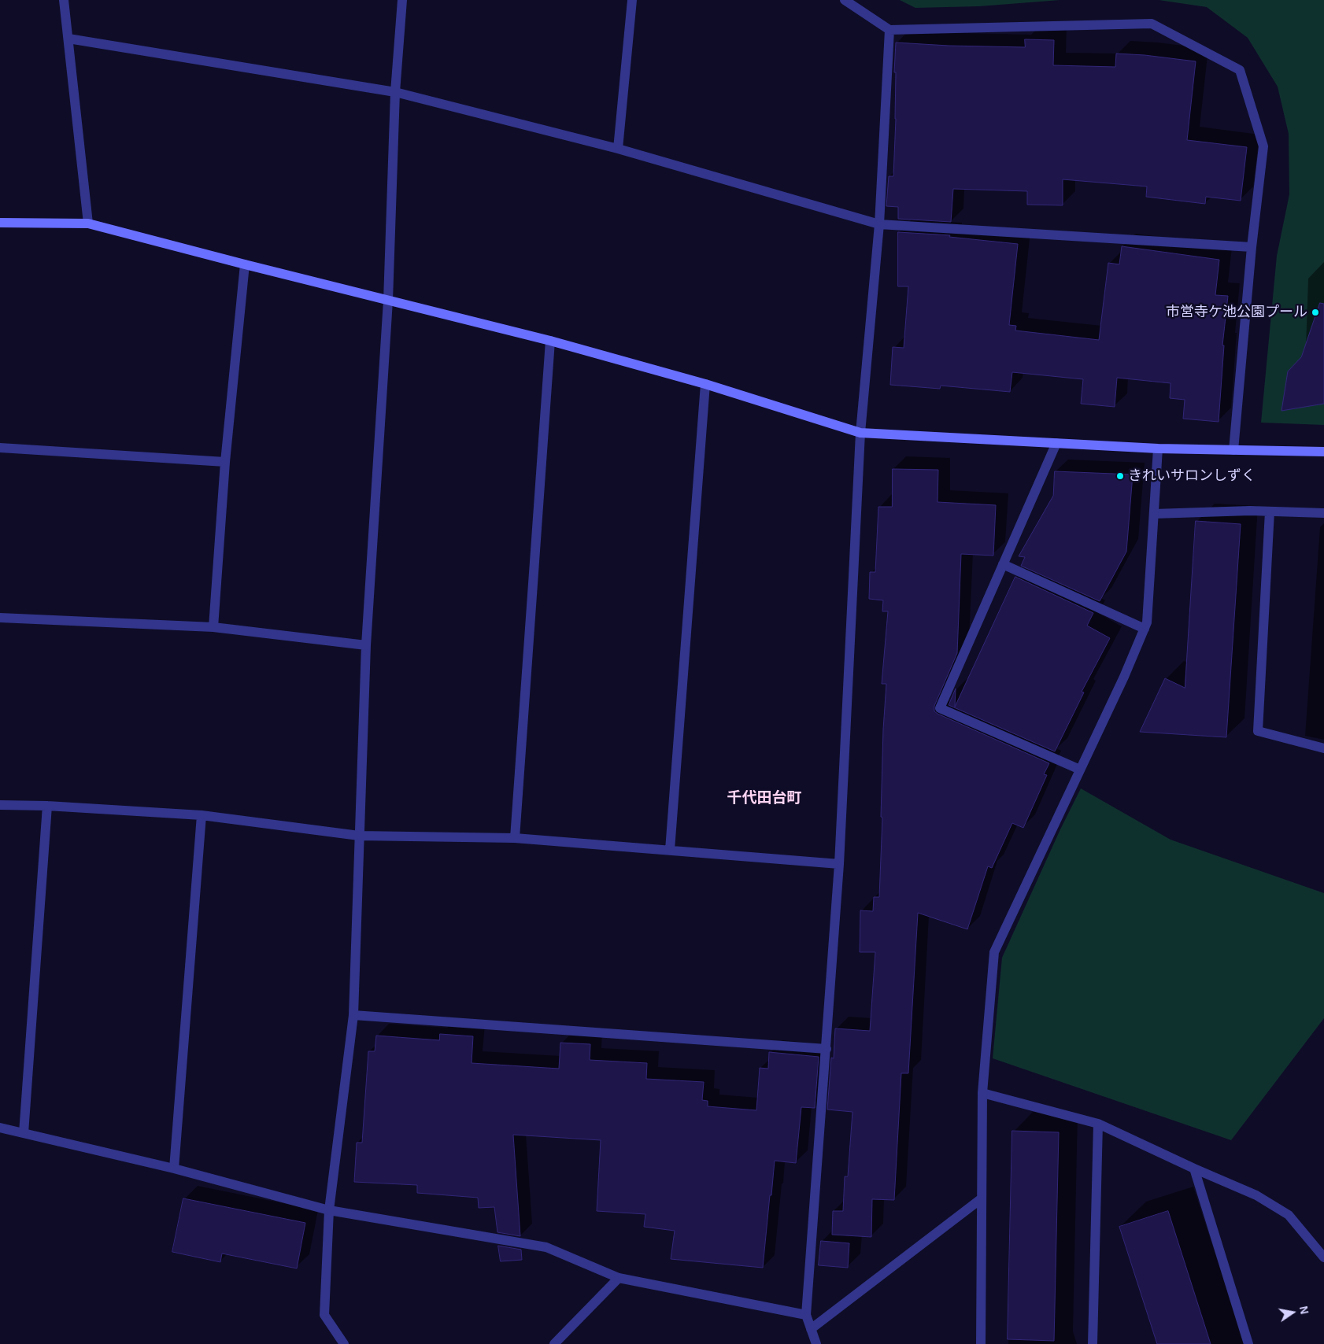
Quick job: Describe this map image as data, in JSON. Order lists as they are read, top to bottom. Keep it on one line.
{"districts":["千代田台町"],"places":["市営寺ケ池公園プール","きれいサロンしずく"],"north":"right"}
